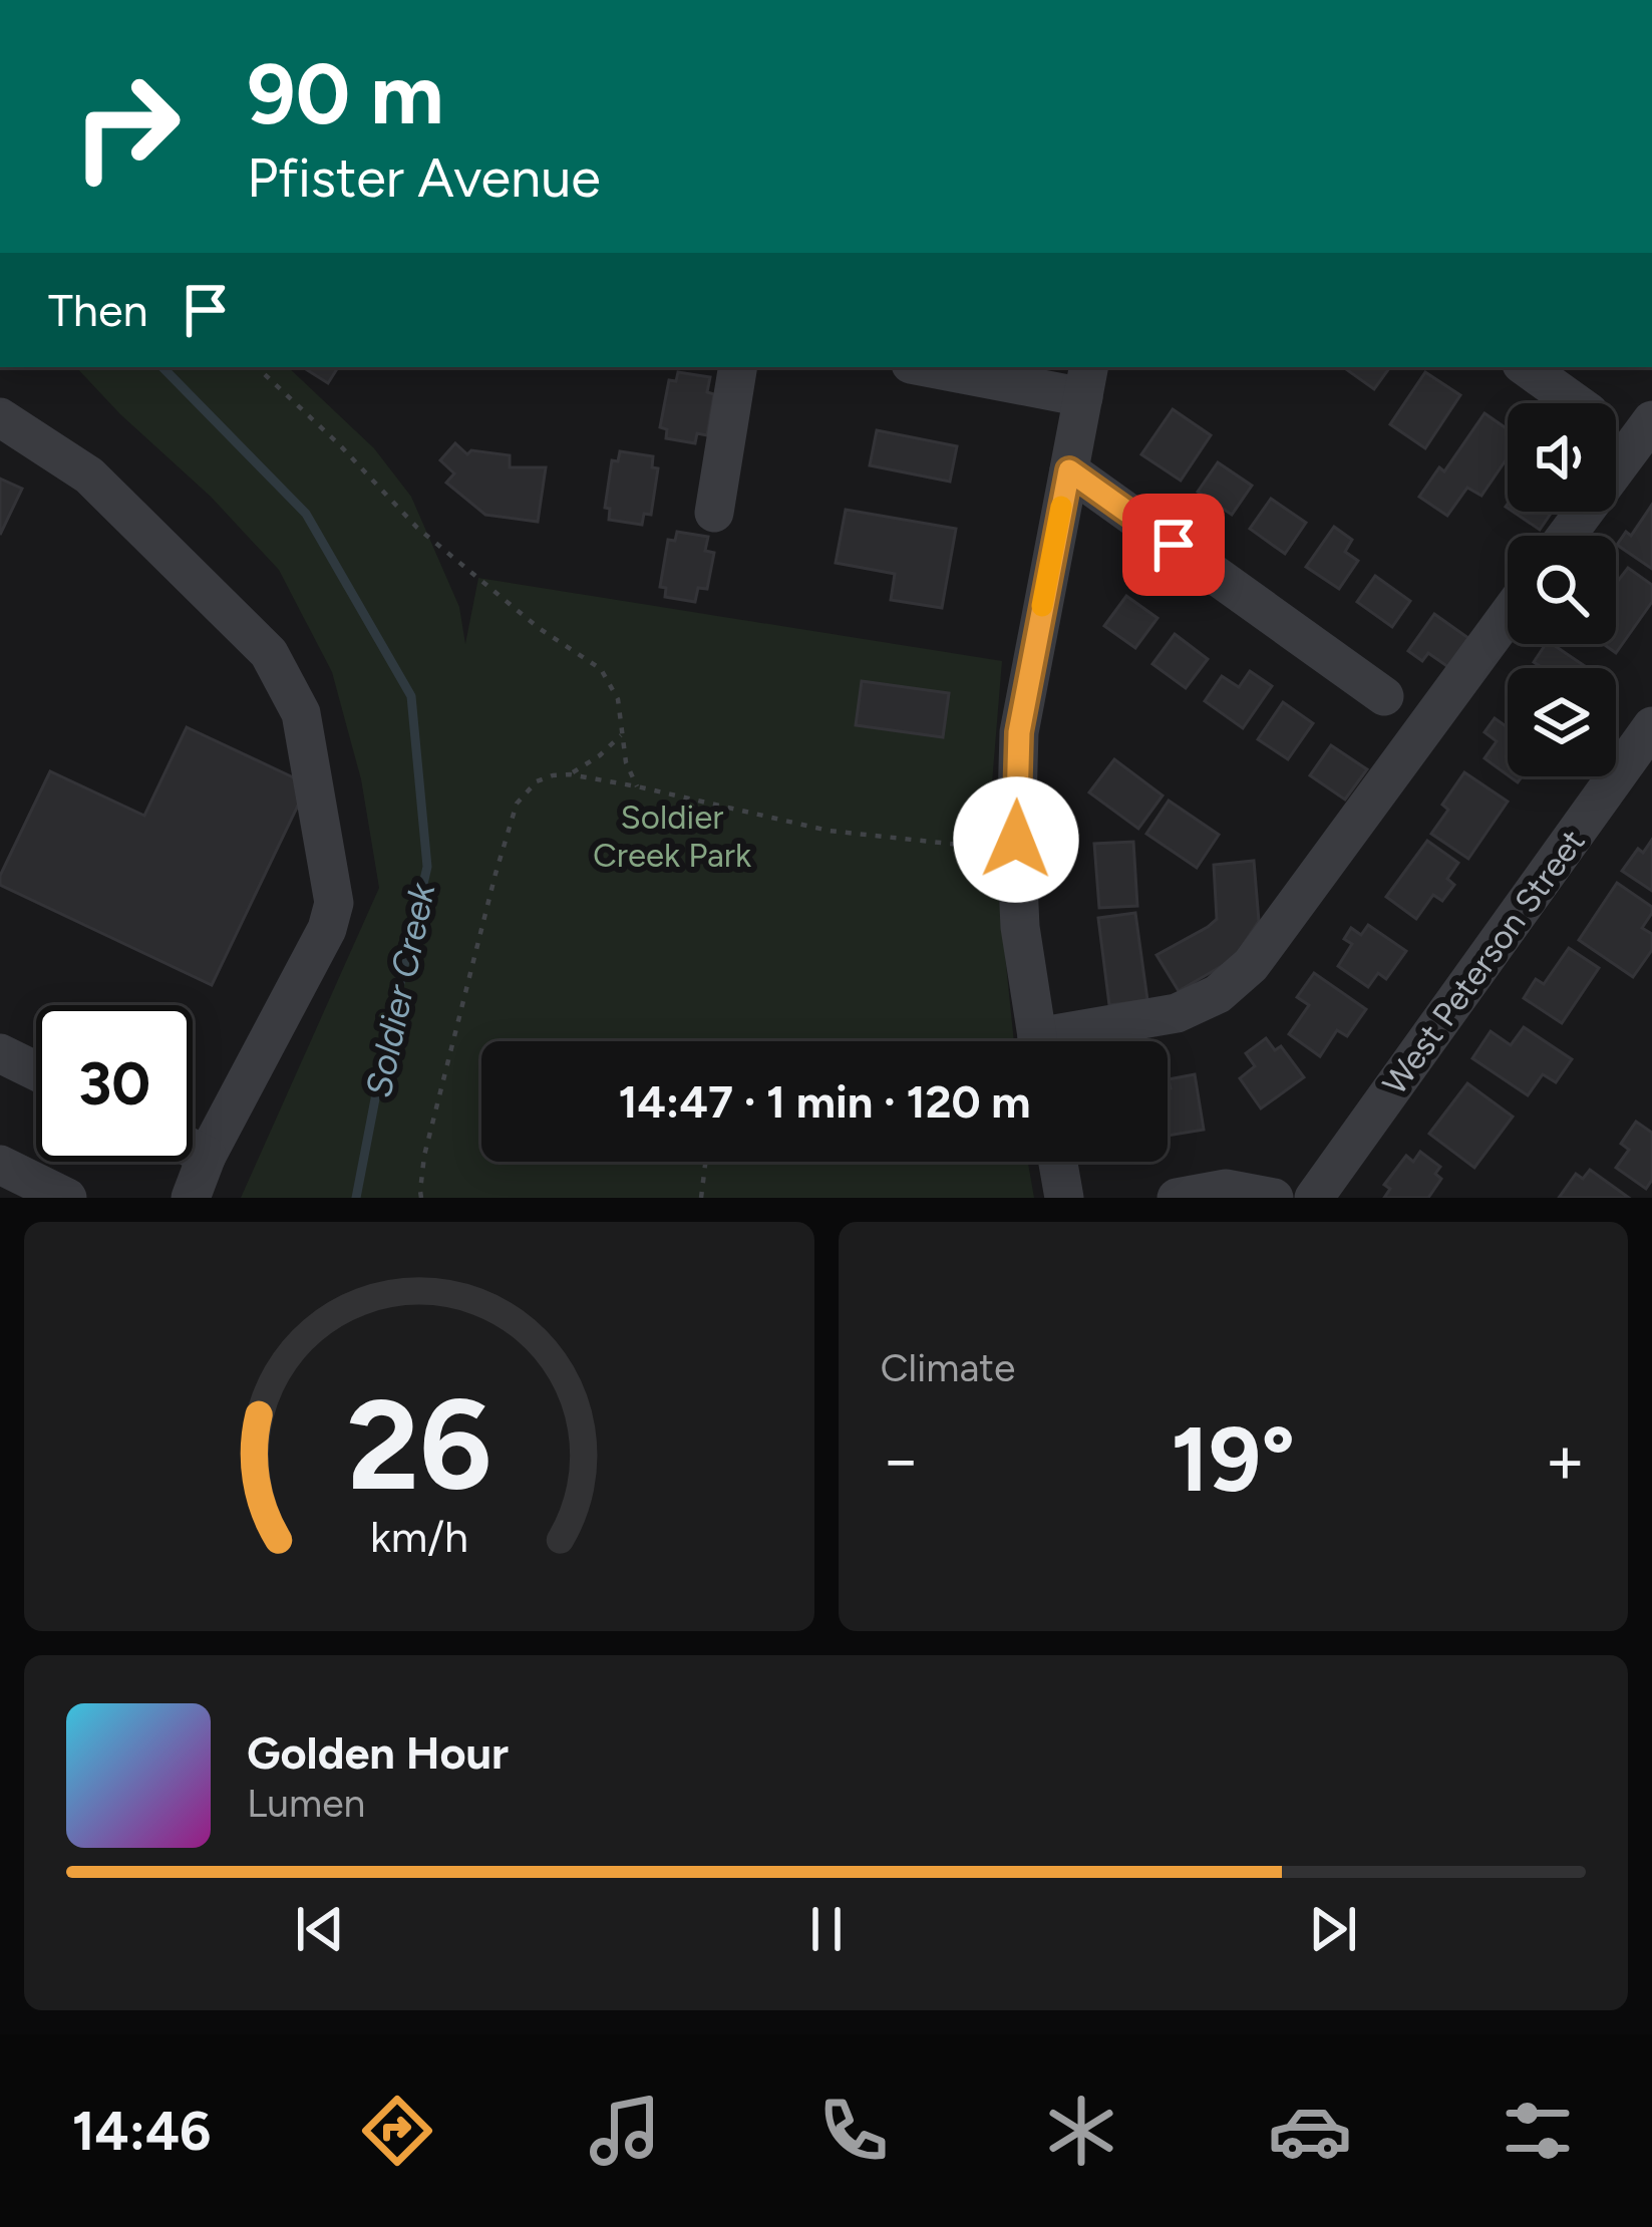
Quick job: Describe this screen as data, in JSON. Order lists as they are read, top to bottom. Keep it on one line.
{"streets":{"street":["West Peterson Street"]},"water":["Soldier Creek"],"parks":["Soldier Creek Park"],"page":{"turn":["90 m","Pfister Avenue"],"then":"Then","limit":"30","trip":"14:47 · 1 min · 120 m","tile":"Climate","heat":["−","19°","+"],"song":["Golden Hour","Lumen"],"tabs":"14:46","gauge":["26","km/h"]}}
